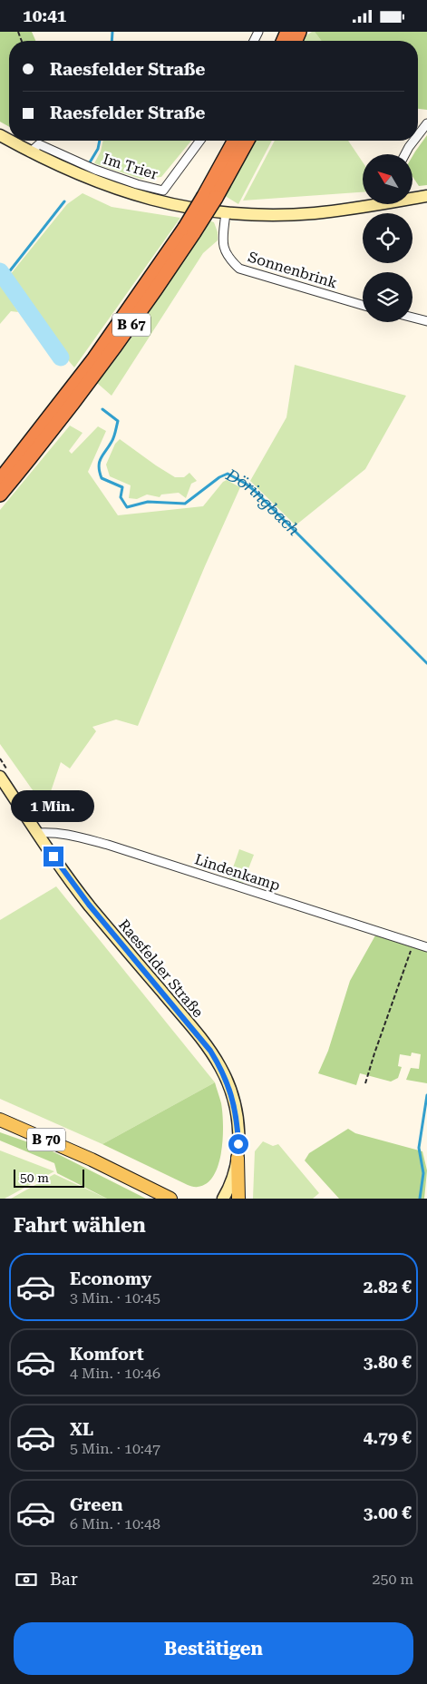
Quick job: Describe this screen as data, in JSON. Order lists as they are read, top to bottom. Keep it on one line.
{"streets":{"highway":["B 67"],"main road":["Raesfelder Straße","B 70"],"street":["Im Trier","Sonnenbrink","Lindenkamp"]},"crossings":[["Lindenkamp","Raesfelder Straße"]],"water":["Döringbach"],"scale_bar":"50 m","north":"top left","page":{"status":"10:41","banner":["Raesfelder Straße","Raesfelder Straße"],"bubble":"1 Min.","scale":"50 m","heading":"Fahrt wählen","list":[{"name":"Economy","note":"3 Min. · 10:45","value":"2.82 €"},{"name":"Komfort","note":"4 Min. · 10:46","value":"3.80 €"},{"name":"XL","note":"5 Min. · 10:47","value":"4.79 €"},{"name":"Green","note":"6 Min. · 10:48","value":"3.00 €"}],"pay":["Bar","250 m"],"buttons":"Bestätigen"}}
